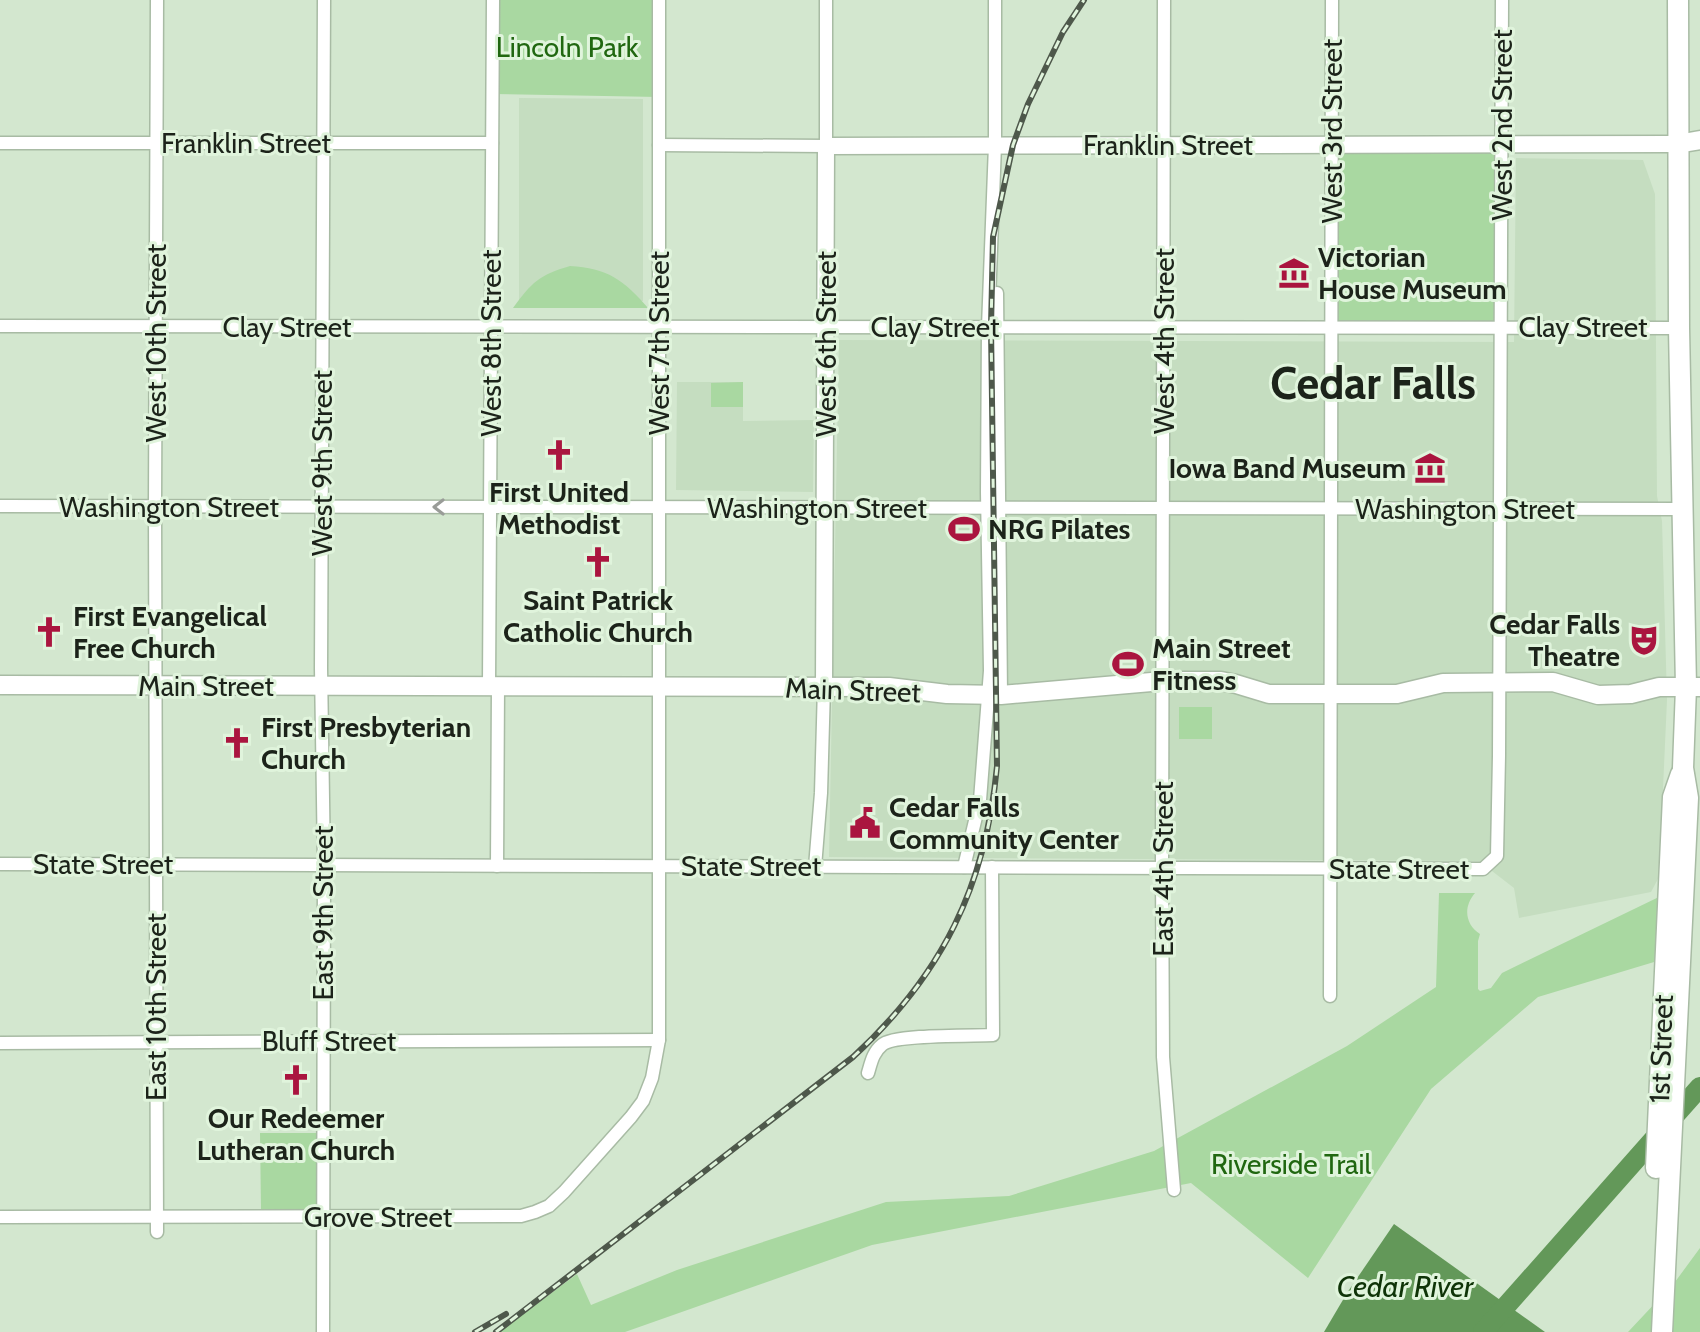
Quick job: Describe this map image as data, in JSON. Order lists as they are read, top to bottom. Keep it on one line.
{"streets":{"main road":["Main Street","1st Street"],"street":["West 2nd Street","West 3rd Street","Franklin Street","Clay Street","West 4th Street","West 10th Street","West 8th Street","West 7th Street","West 6th Street","West 9th Street","Washington Street","State Street","East 4th Street","East 9th Street","East 10th Street","Bluff Street","Grove Street"]},"crossings":[["West 2nd Street","Franklin Street"],["West 2nd Street","Clay Street"],["West 2nd Street","Washington Street"],["West 2nd Street","Main Street"],["West 2nd Street","State Street"],["West 3rd Street","Franklin Street"],["West 3rd Street","Clay Street"],["West 3rd Street","Washington Street"],["West 3rd Street","Main Street"],["West 3rd Street","State Street"],["Franklin Street","West 4th Street"],["Franklin Street","West 10th Street"],["Franklin Street","West 8th Street"],["Franklin Street","West 7th Street"],["Franklin Street","West 6th Street"],["Franklin Street","West 9th Street"],["Franklin Street","1st Street"],["Clay Street","West 4th Street"],["Clay Street","West 10th Street"],["Clay Street","West 8th Street"],["Clay Street","West 7th Street"],["Clay Street","West 6th Street"],["Clay Street","West 9th Street"],["Clay Street","1st Street"],["West 4th Street","Washington Street"],["West 4th Street","Main Street"],["West 4th Street","East 4th Street"],["West 10th Street","Washington Street"],["West 10th Street","Main Street"],["West 10th Street","East 10th Street"],["West 8th Street","Washington Street"],["West 8th Street","Main Street"],["West 8th Street","State Street"],["West 7th Street","Washington Street"],["West 7th Street","Main Street"],["West 7th Street","State Street"],["West 7th Street","Grove Street"],["West 6th Street","Washington Street"],["West 6th Street","Main Street"],["West 9th Street","Washington Street"],["West 9th Street","Main Street"],["West 9th Street","East 9th Street"],["Washington Street","1st Street"],["Main Street","East 4th Street"],["Main Street","East 9th Street"],["Main Street","East 10th Street"],["Main Street","1st Street"],["State Street","East 4th Street"],["State Street","East 9th Street"],["State Street","East 10th Street"],["State Street","Grove Street"],["East 9th Street","Bluff Street"],["East 9th Street","Grove Street"],["East 10th Street","Bluff Street"],["East 10th Street","Grove Street"],["Bluff Street","Grove Street"]],"districts":["Cedar Falls"],"water":["Cedar River"],"parks":["Lincoln Park","Riverside Trail"],"places":{"museum":["Victorian House Museum","Iowa Band Museum"],"church":["First United Methodist","Saint Patrick Catholic Church","First Evangelical Free Church","First Presbyterian Church","Our Redeemer Lutheran Church"],"sports":["NRG Pilates","Main Street Fitness"],"theatre":["Cedar Falls Theatre"],"public building":["Cedar Falls Community Center"]}}
